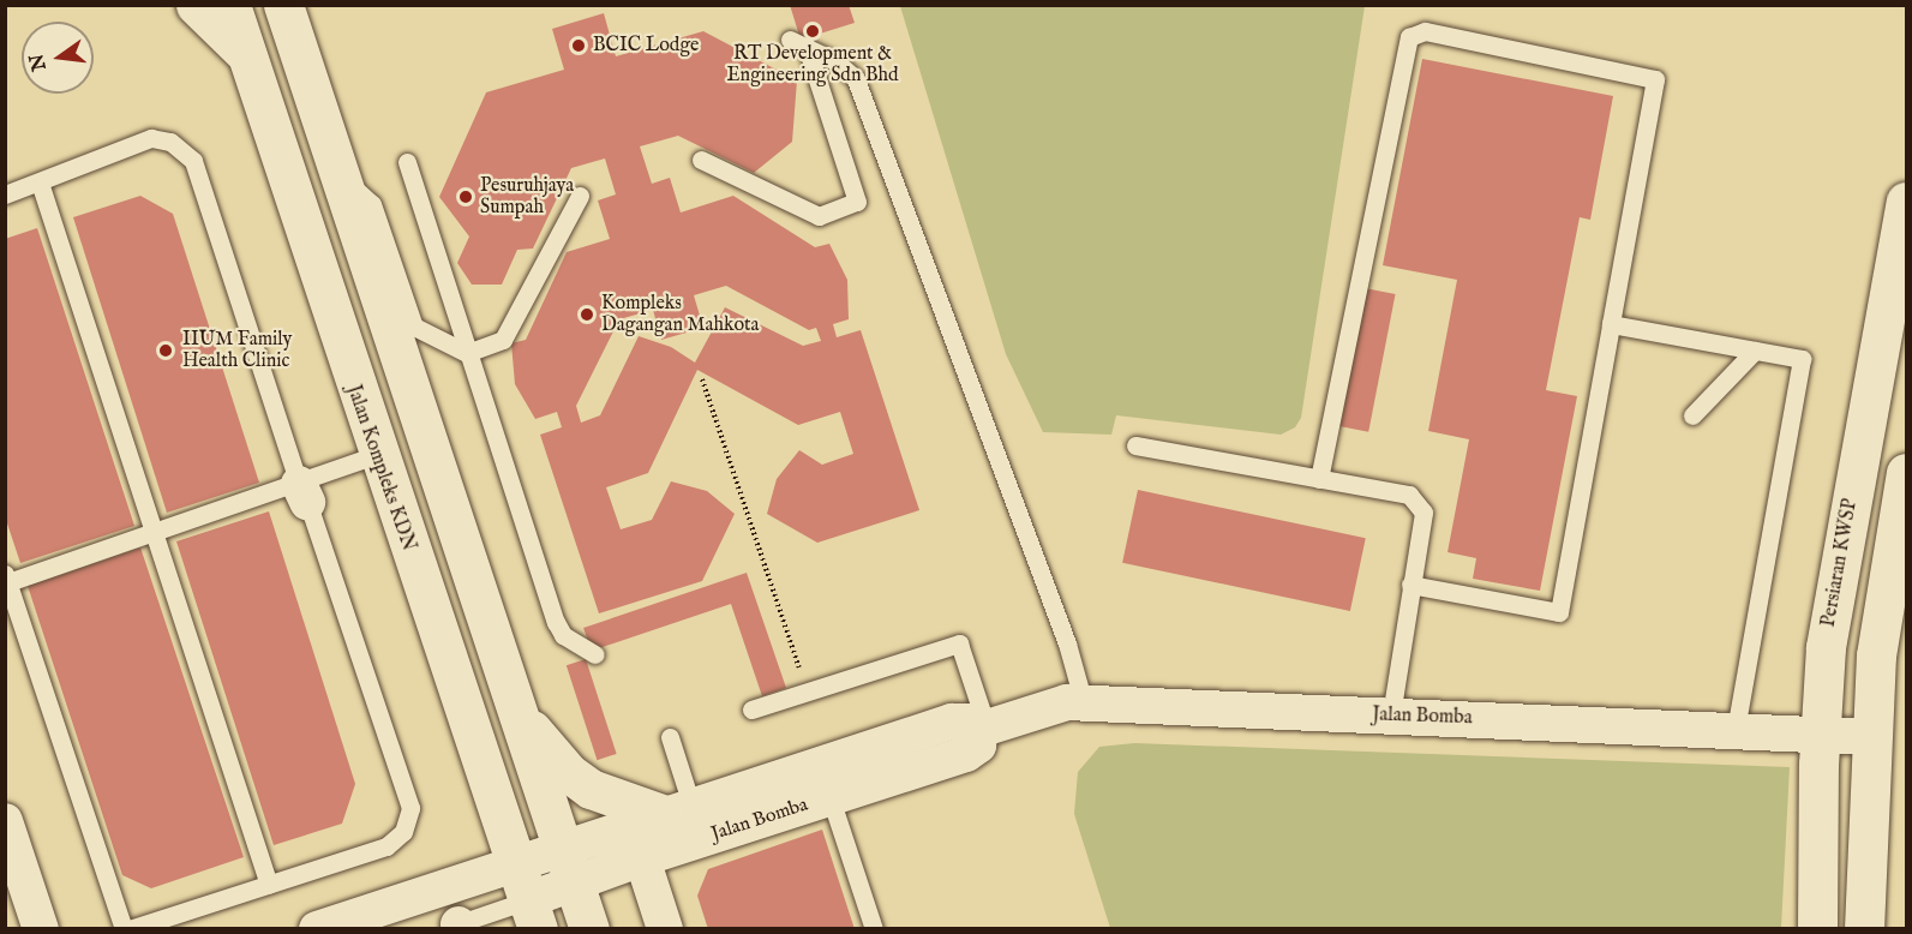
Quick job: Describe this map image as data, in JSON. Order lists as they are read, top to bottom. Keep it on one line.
{"streets":{"street":["Jalan Kompleks KDN","Persiaran KWSP","Jalan Bomba"]},"crossings":[["Jalan Kompleks KDN","Jalan Bomba"],["Persiaran KWSP","Jalan Bomba"]],"places":["RT Development & Engineering Sdn Bhd","BCIC Lodge","Pesuruhjaya Sumpah","Kompleks Dagangan Mahkota","IIUM Family Health Clinic"],"north":"left"}
